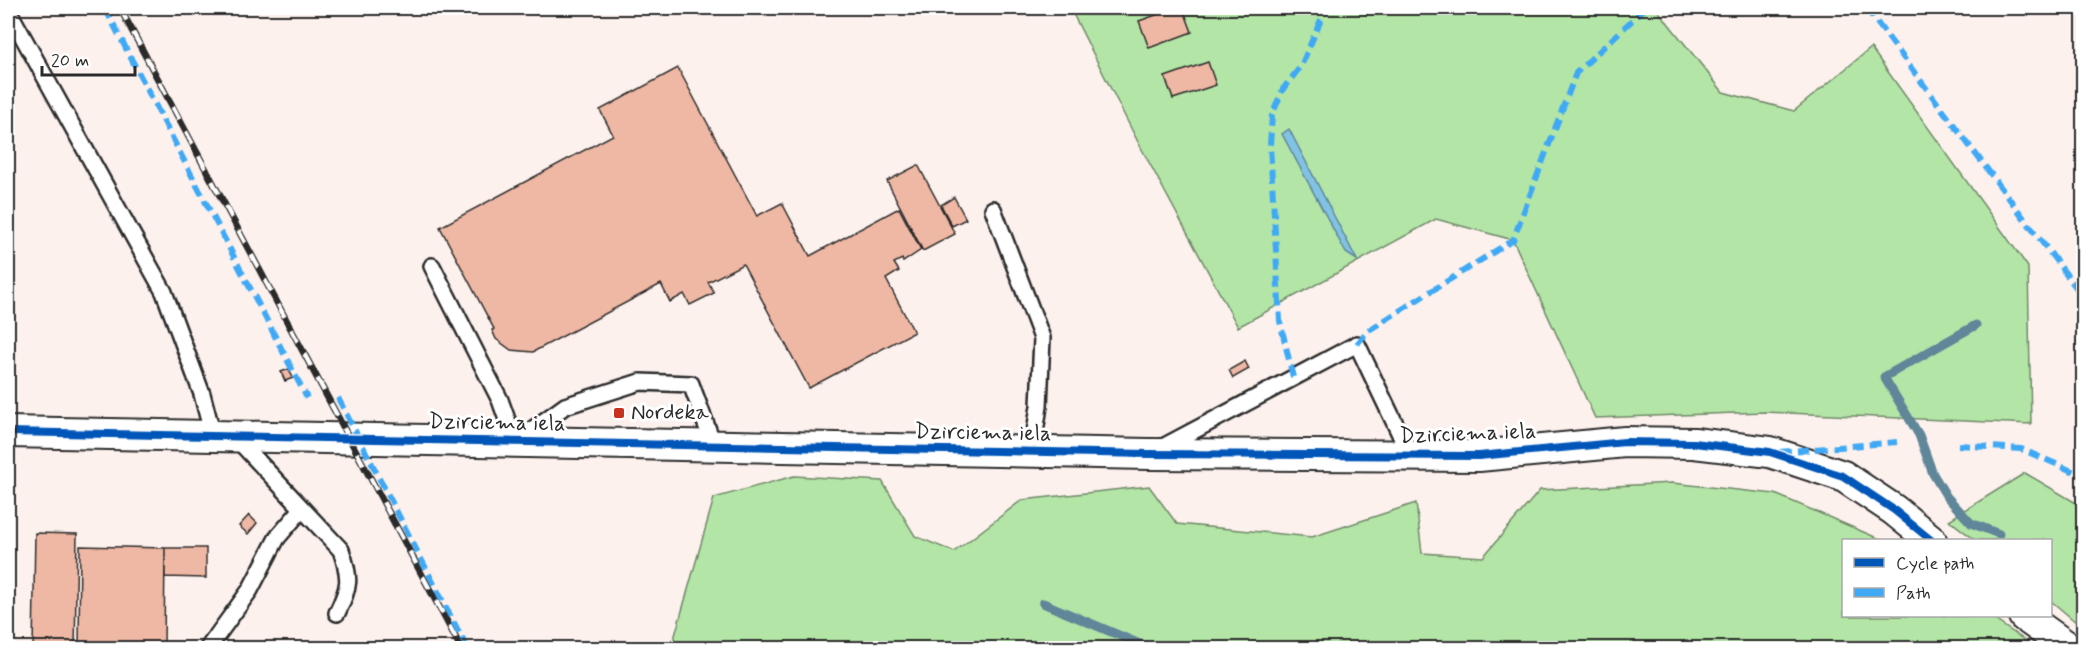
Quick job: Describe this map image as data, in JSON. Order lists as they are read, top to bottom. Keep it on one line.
{"streets":{"street":["Dzirciema iela"]},"places":{"transit":["Nordeka"]},"legend":["Cycle path","Path"],"scale_bar":"20 m"}
